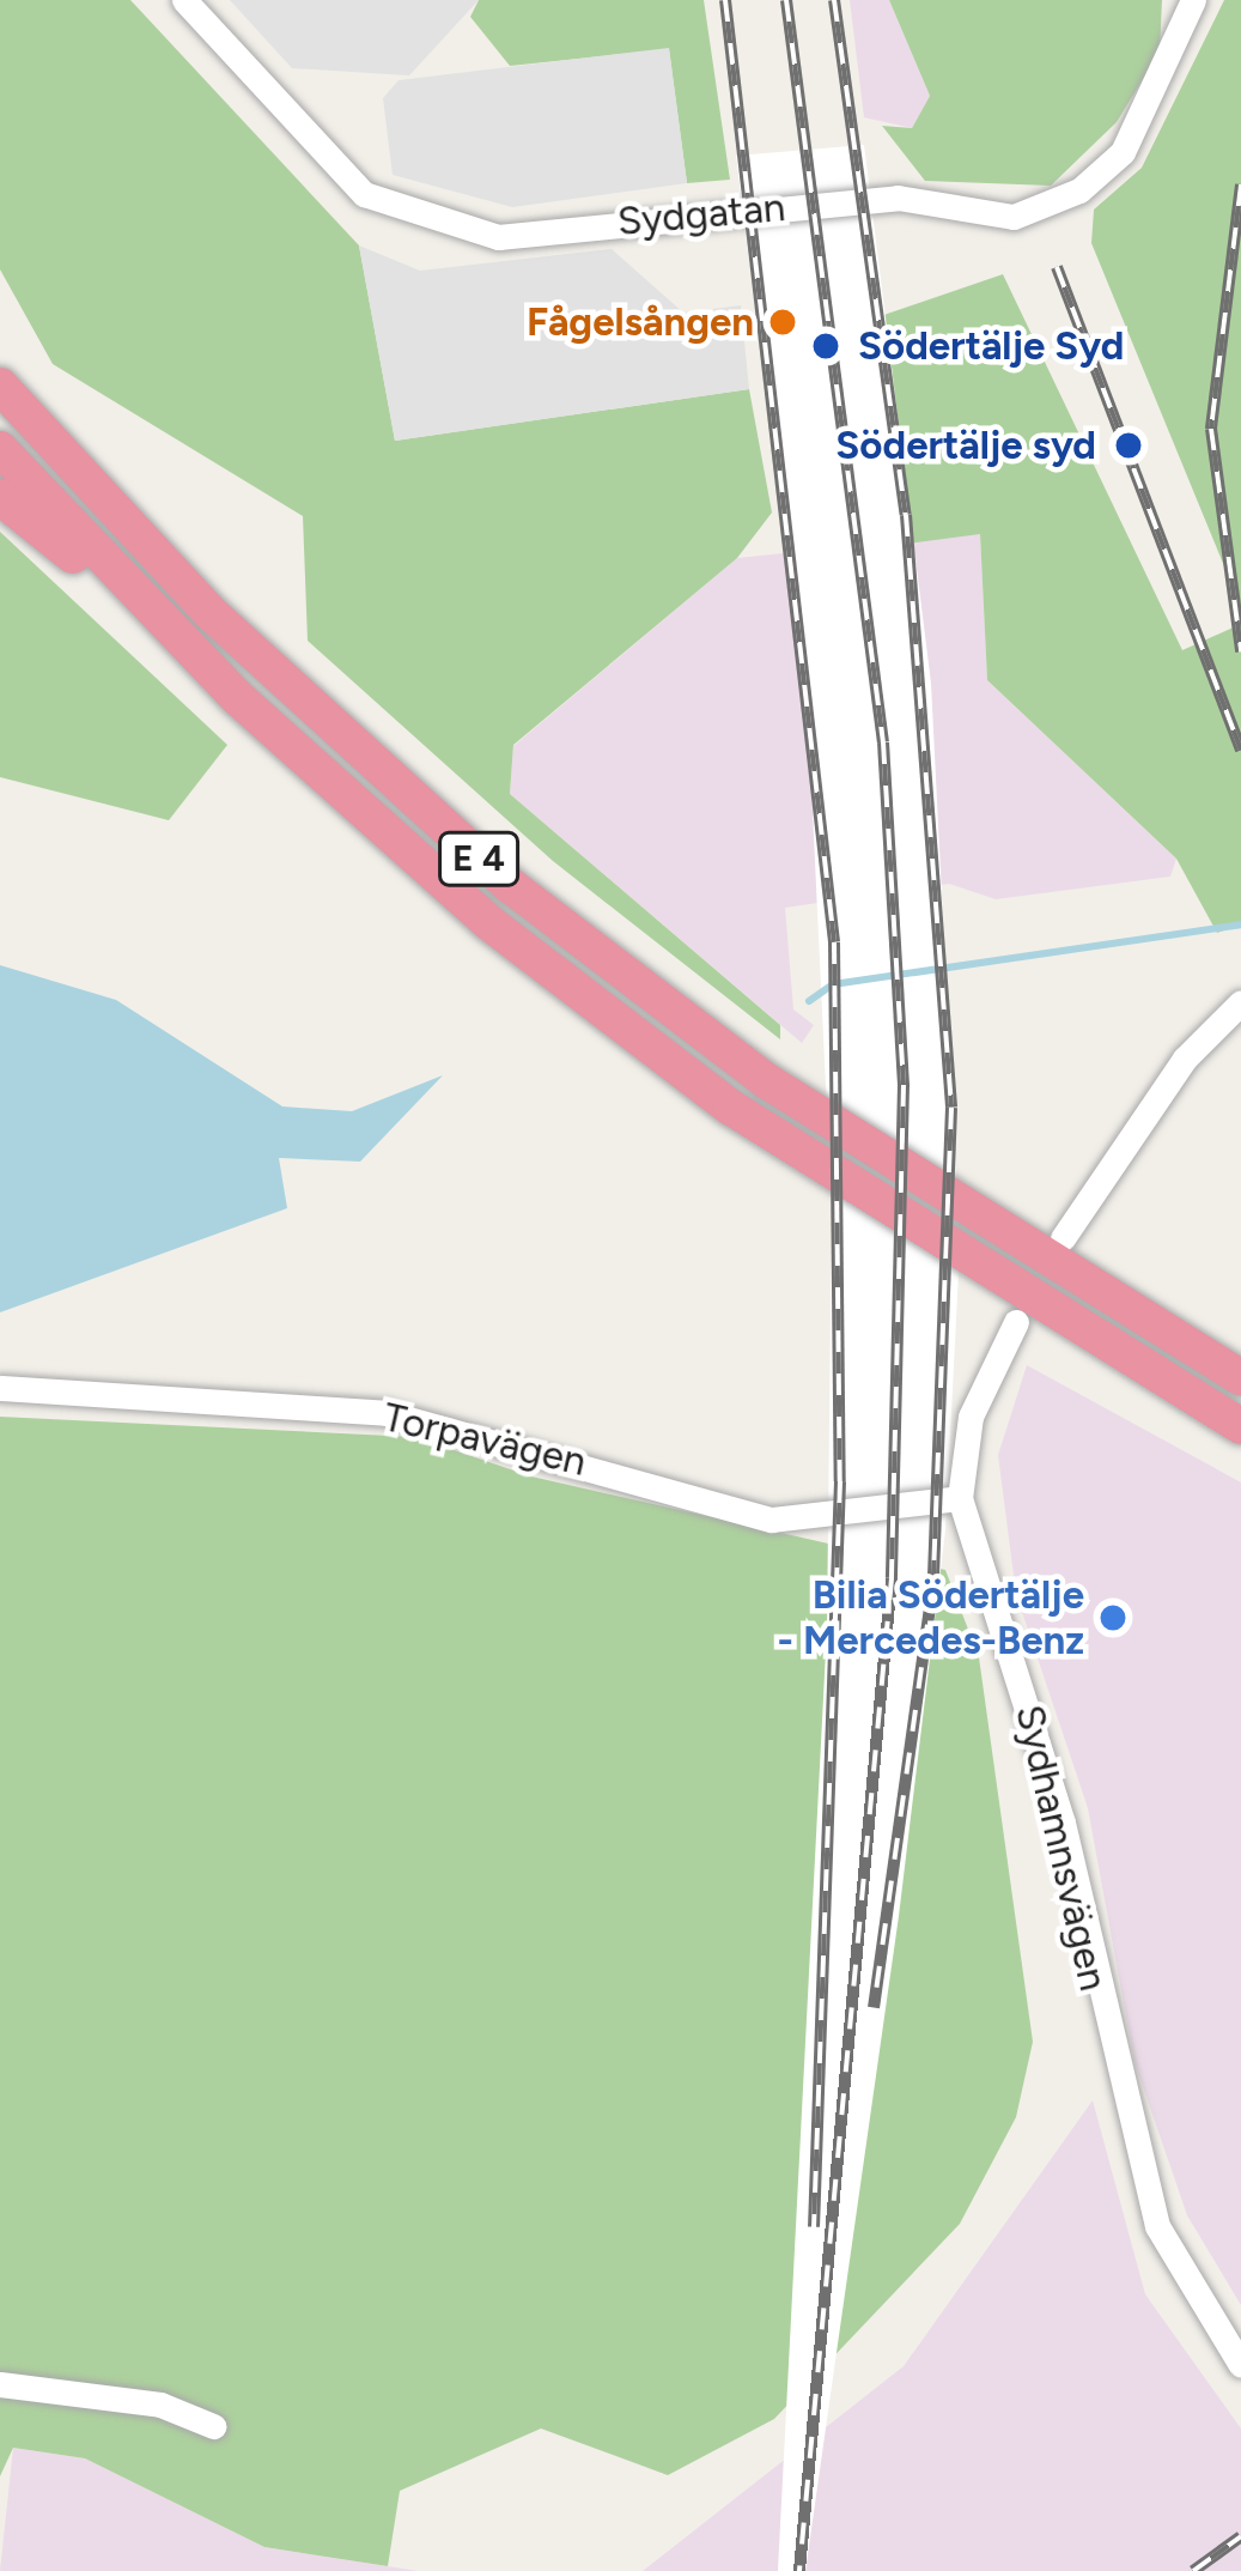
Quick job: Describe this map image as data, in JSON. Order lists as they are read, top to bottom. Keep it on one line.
{"streets":{"highway":["E 4"],"street":["Sydgatan","Torpavägen","Sydhamnsvägen"]},"crossings":[["Torpavägen","Sydhamnsvägen"]],"places":["Fågelsången","Södertälje Syd","Södertälje syd","Bilia Södertälje - Mercedes-Benz"]}
